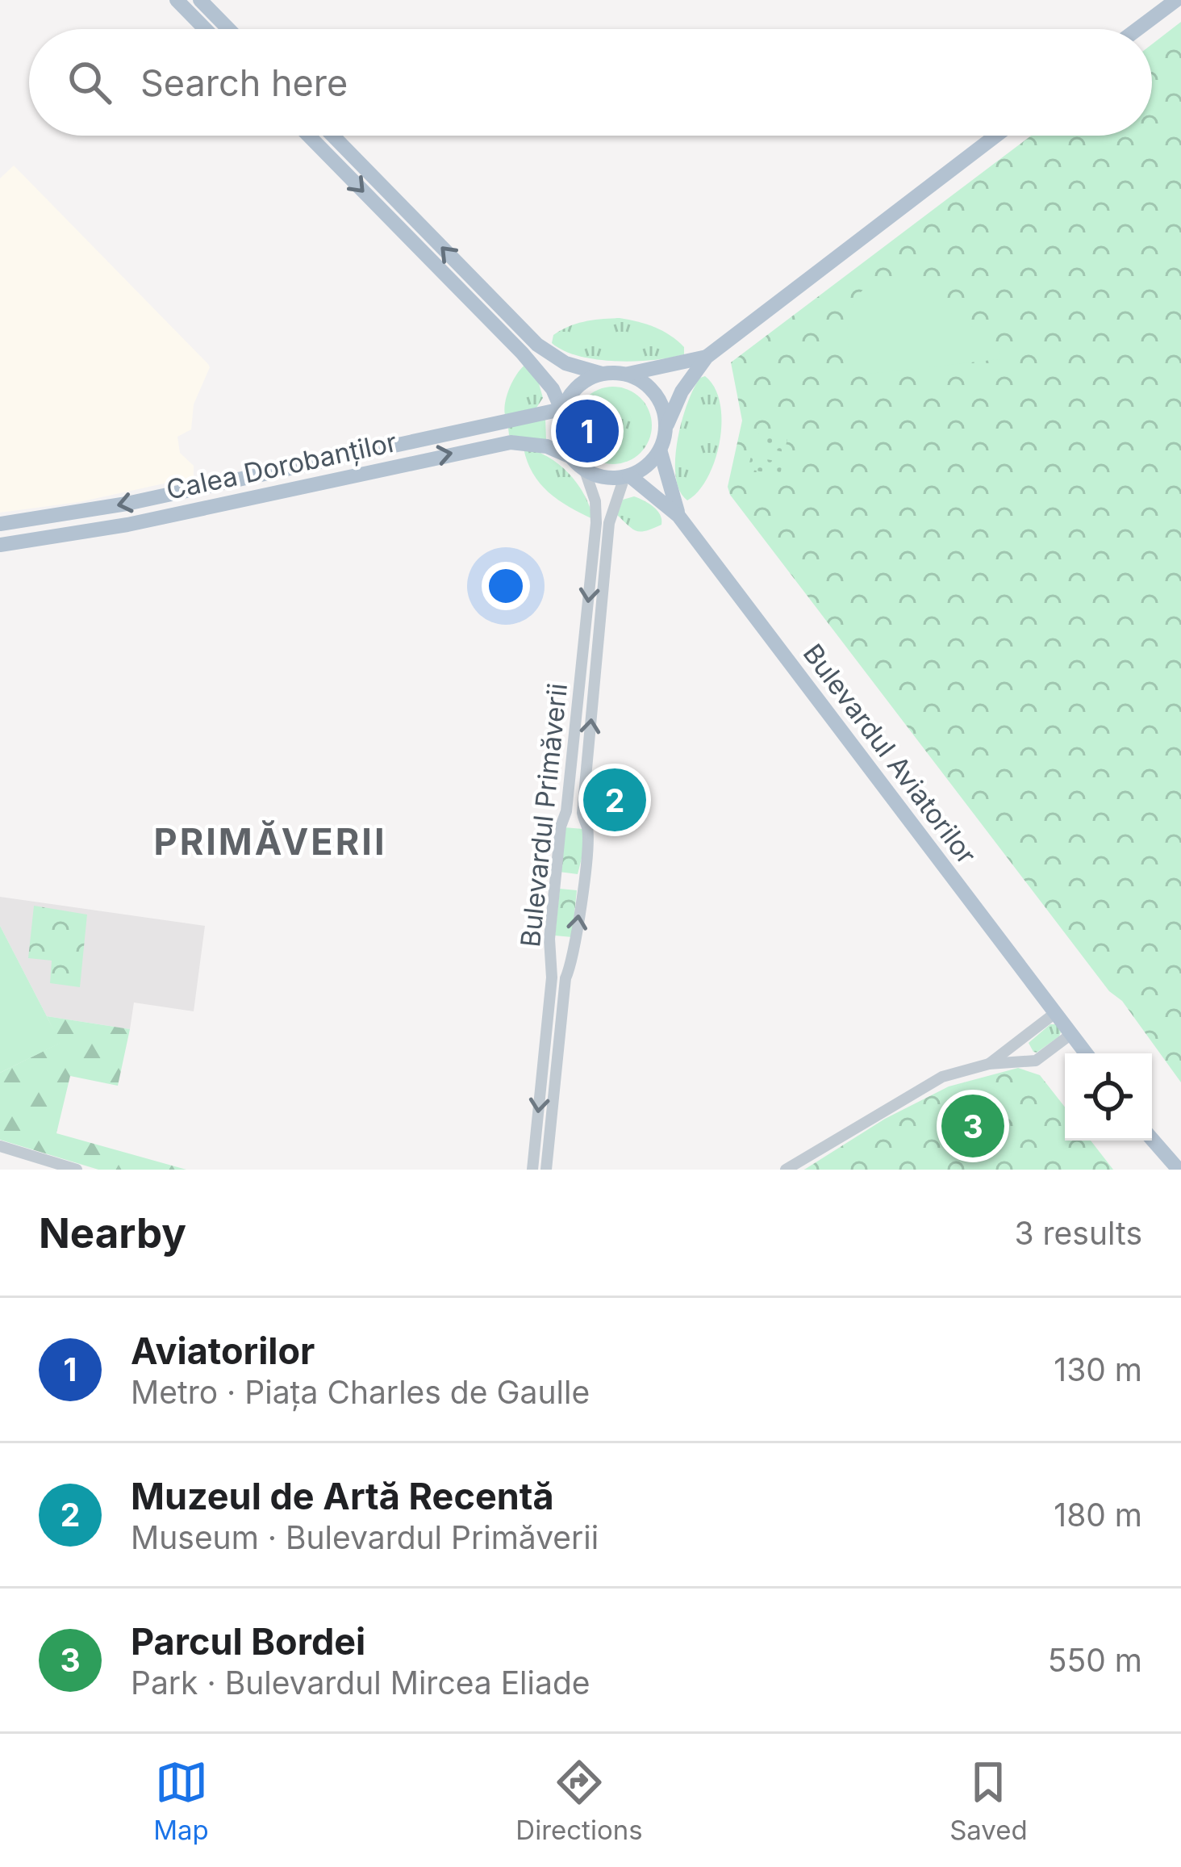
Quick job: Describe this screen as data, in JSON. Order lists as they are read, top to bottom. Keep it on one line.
{"streets":{"main road":["Calea Dorobanților","Bulevardul Aviatorilor"],"street":["Bulevardul Primăverii"]},"crossings":[["Calea Dorobanților","Bulevardul Aviatorilor"],["Calea Dorobanților","Bulevardul Primăverii"],["Bulevardul Aviatorilor","Bulevardul Primăverii"]],"districts":["PRIMĂVERII"],"page":{"search":"Search here","pins":["1","2","3"],"heading":["Nearby","3 results"],"list":[{"mark":"1","name":"Aviatorilor","note":"Metro · Piața Charles de Gaulle","value":"130 m"},{"mark":"2","name":"Muzeul de Artă Recentă","note":"Museum · Bulevardul Primăverii","value":"180 m"},{"mark":"3","name":"Parcul Bordei","note":"Park · Bulevardul Mircea Eliade","value":"550 m"}],"nav":["Map","Directions","Saved"]}}
